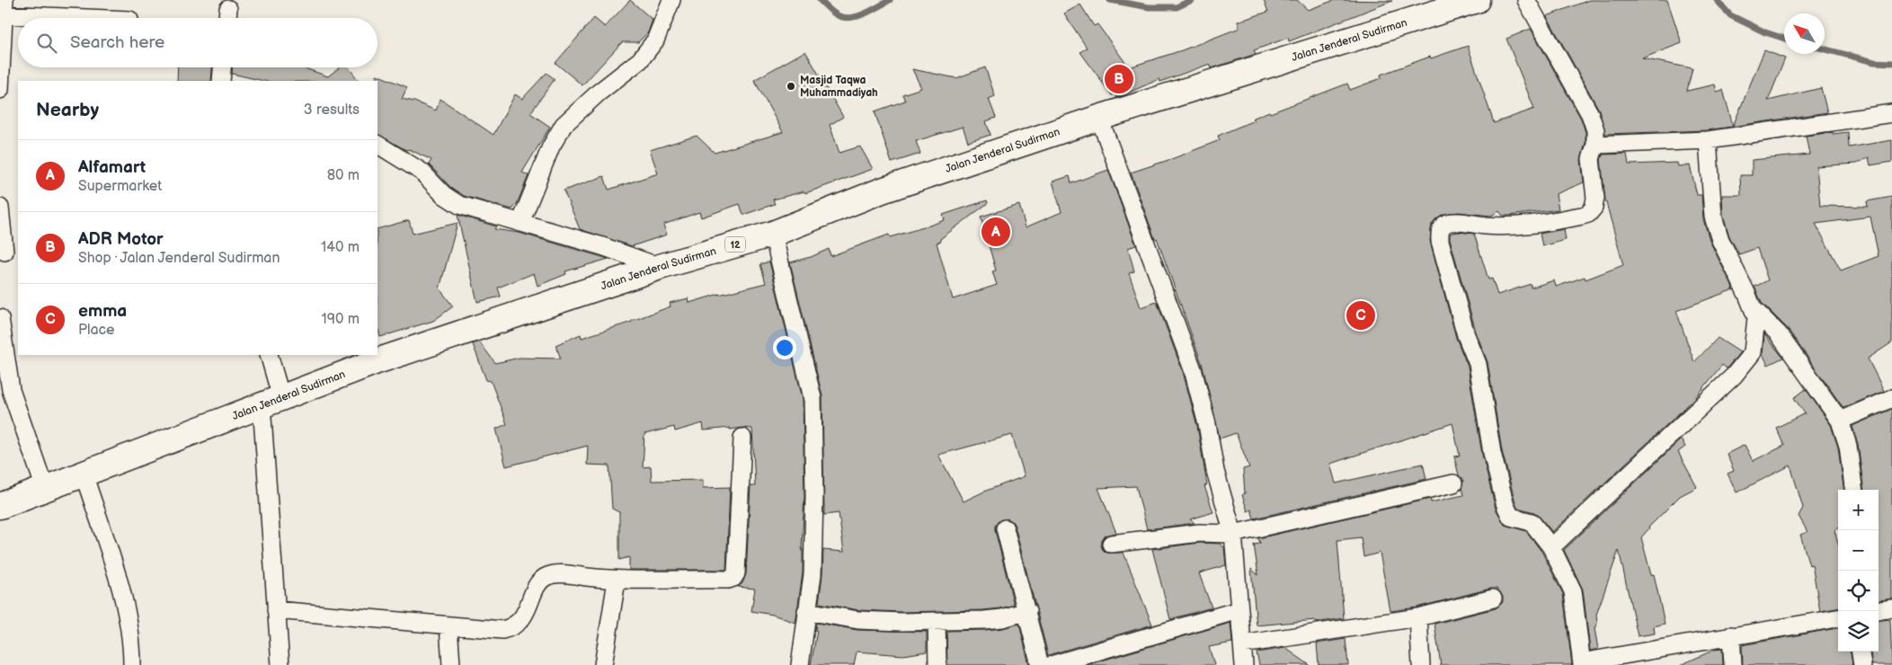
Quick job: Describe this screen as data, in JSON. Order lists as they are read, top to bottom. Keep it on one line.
{"streets":{"highway":["Jalan Jenderal Sudirman","12"]},"places":["Masjid Taqwa Muhammadiyah"],"north":"top left","page":{"search":"Search here","pins":["B","A","C"],"heading":["Nearby","3 results"],"list":[{"mark":"A","name":"Alfamart","note":"Supermarket","value":"80 m"},{"mark":"B","name":"ADR Motor","note":"Shop · Jalan Jenderal Sudirman","value":"140 m"},{"mark":"C","name":"emma","note":"Place","value":"190 m"}],"map_buttons":["+","−"]}}
